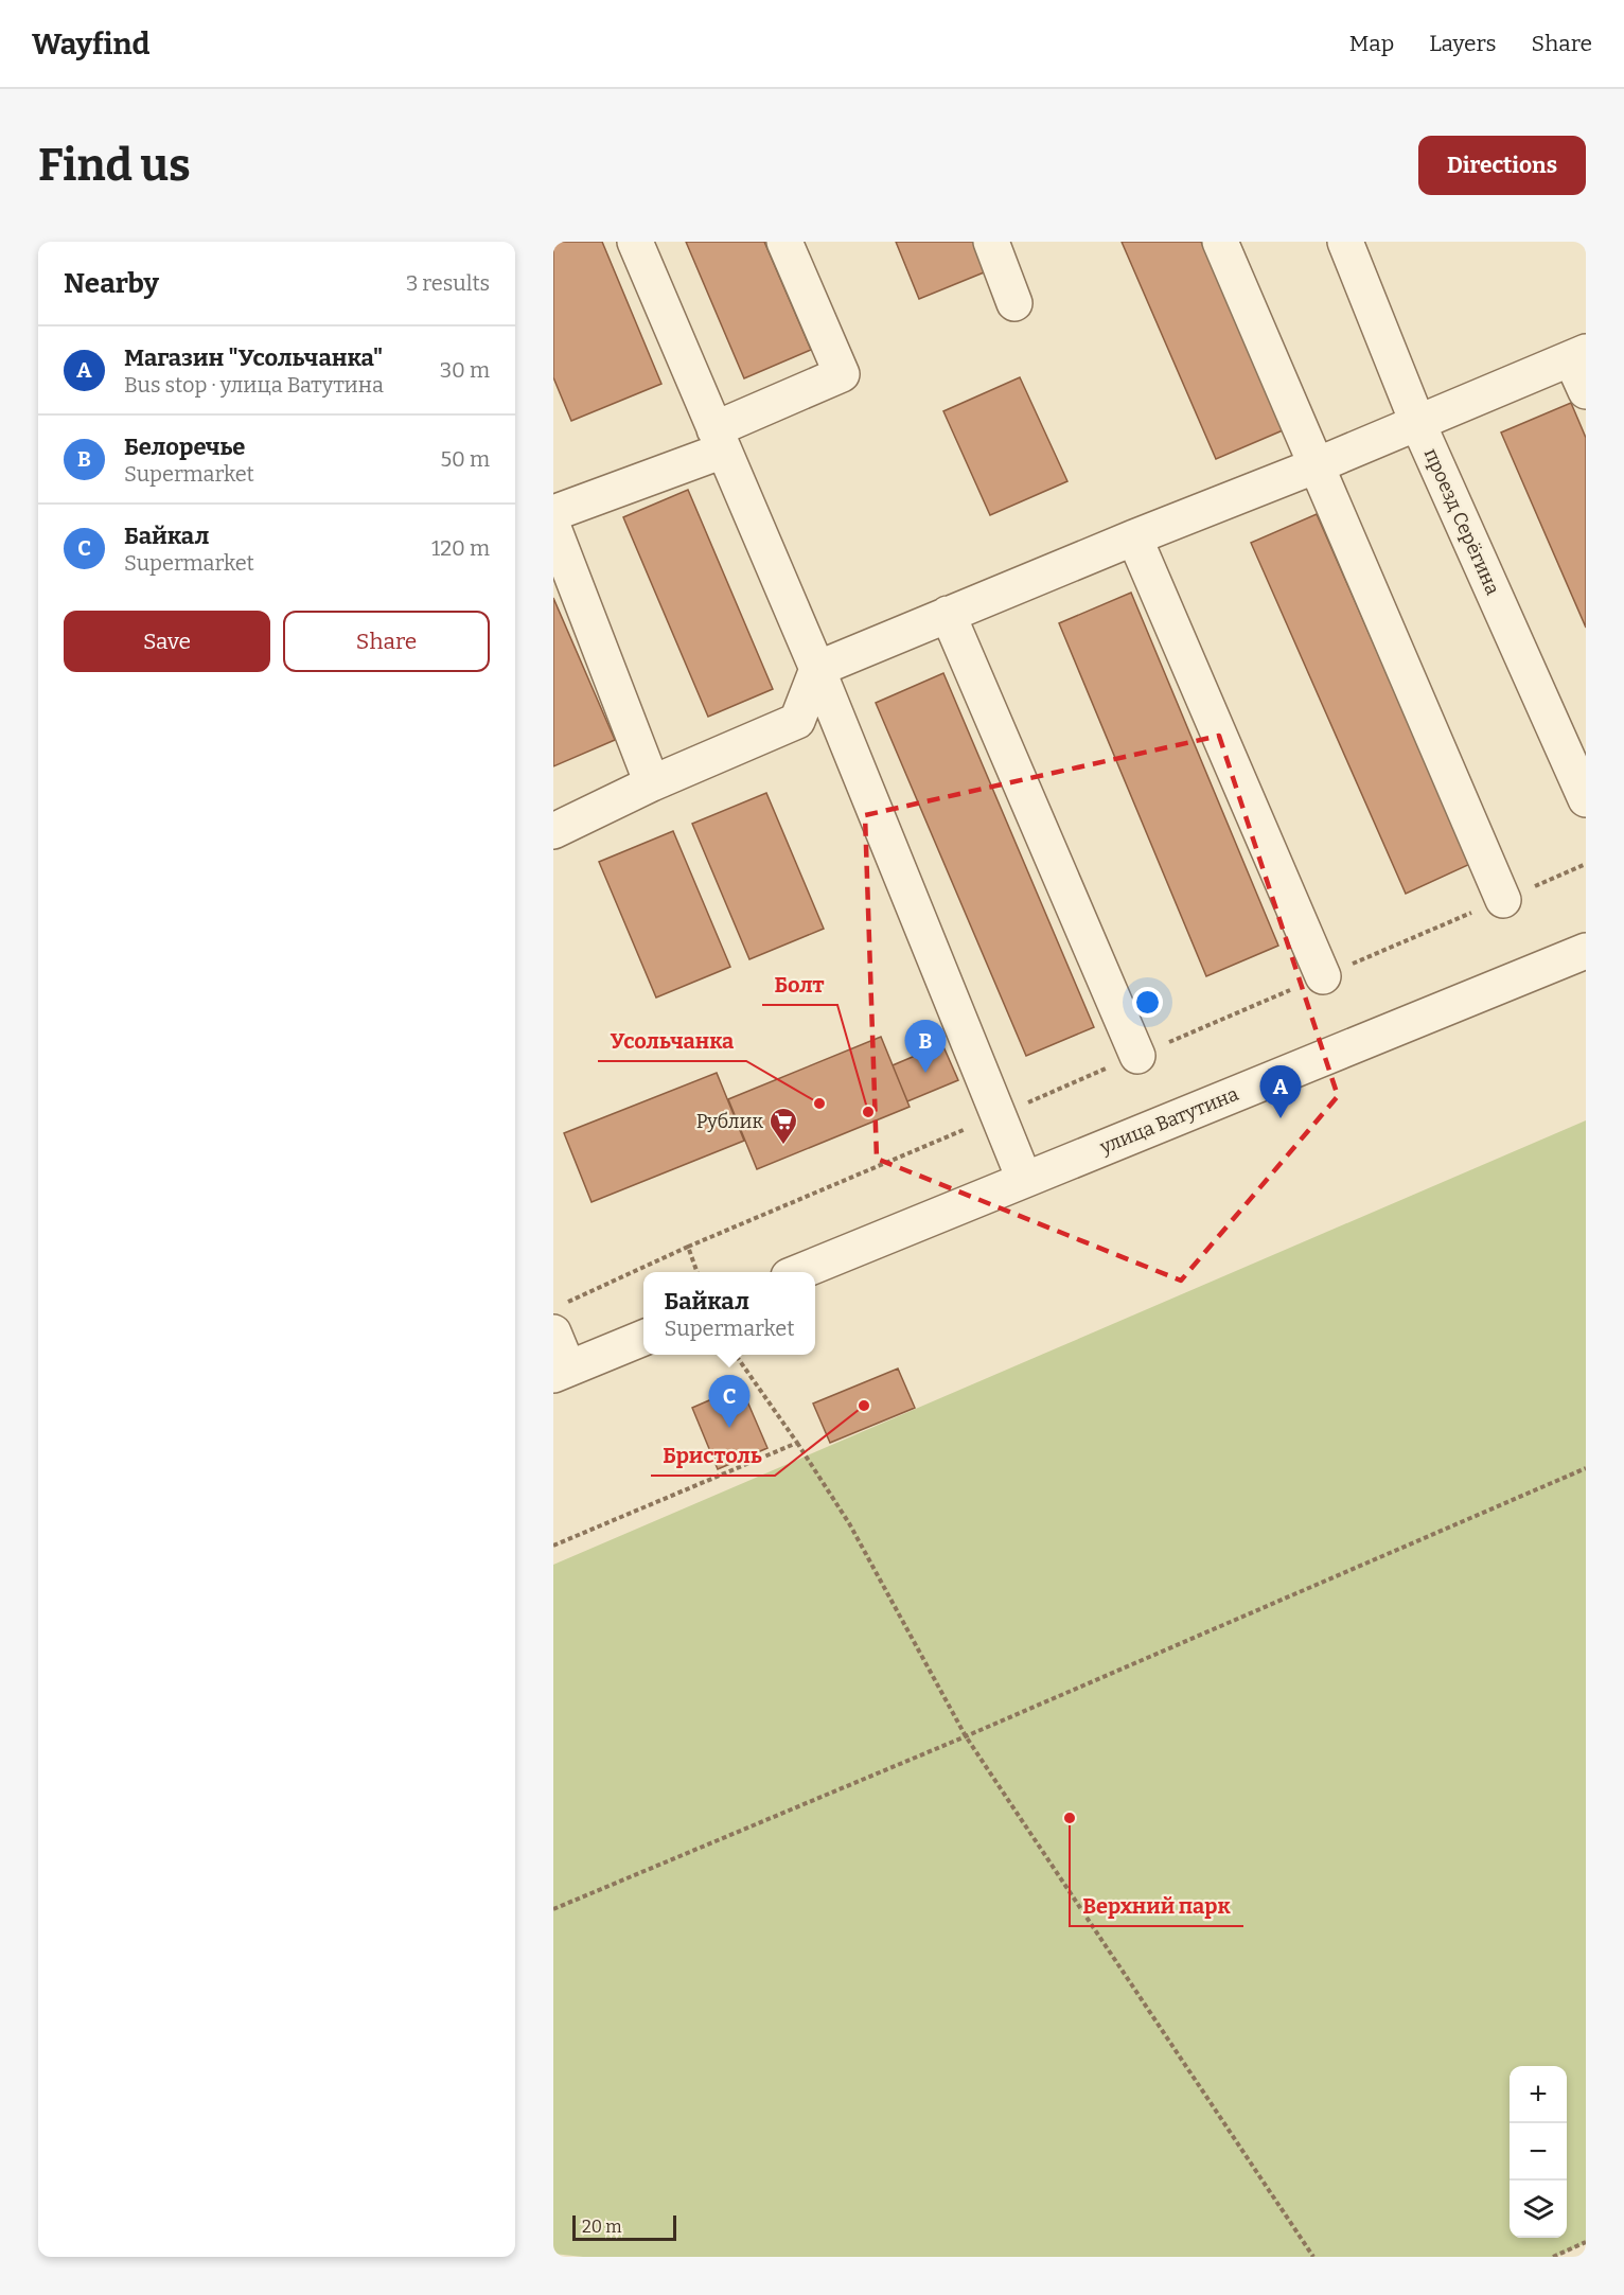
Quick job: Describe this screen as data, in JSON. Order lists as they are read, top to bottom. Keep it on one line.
{"streets":{"street":["проезд Серёгина","улица Ватутина"]},"places":{"other":["Усольчанка","Болт","Бристоль","Верхний парк"],"supermarket":["Рублик"]},"scale_bar":"20 m","page":{"header":"Wayfind","nav":["Map","Layers","Share"],"buttons":["Directions",["Save","Share"]],"title":"Find us","heading":["Nearby","3 results"],"list":[{"mark":"A","name":"Магазин \"Усольчанка\"","note":"Bus stop · улица Ватутина","value":"30 m"},{"mark":"B","name":"Белоречье","note":"Supermarket","value":"50 m"},{"mark":"C","name":"Байкал","note":"Supermarket","value":"120 m"}],"pins":["B","A","C"],"popup":["Байкал","Supermarket"],"map_buttons":["+","−"],"scale":"20 m"}}
